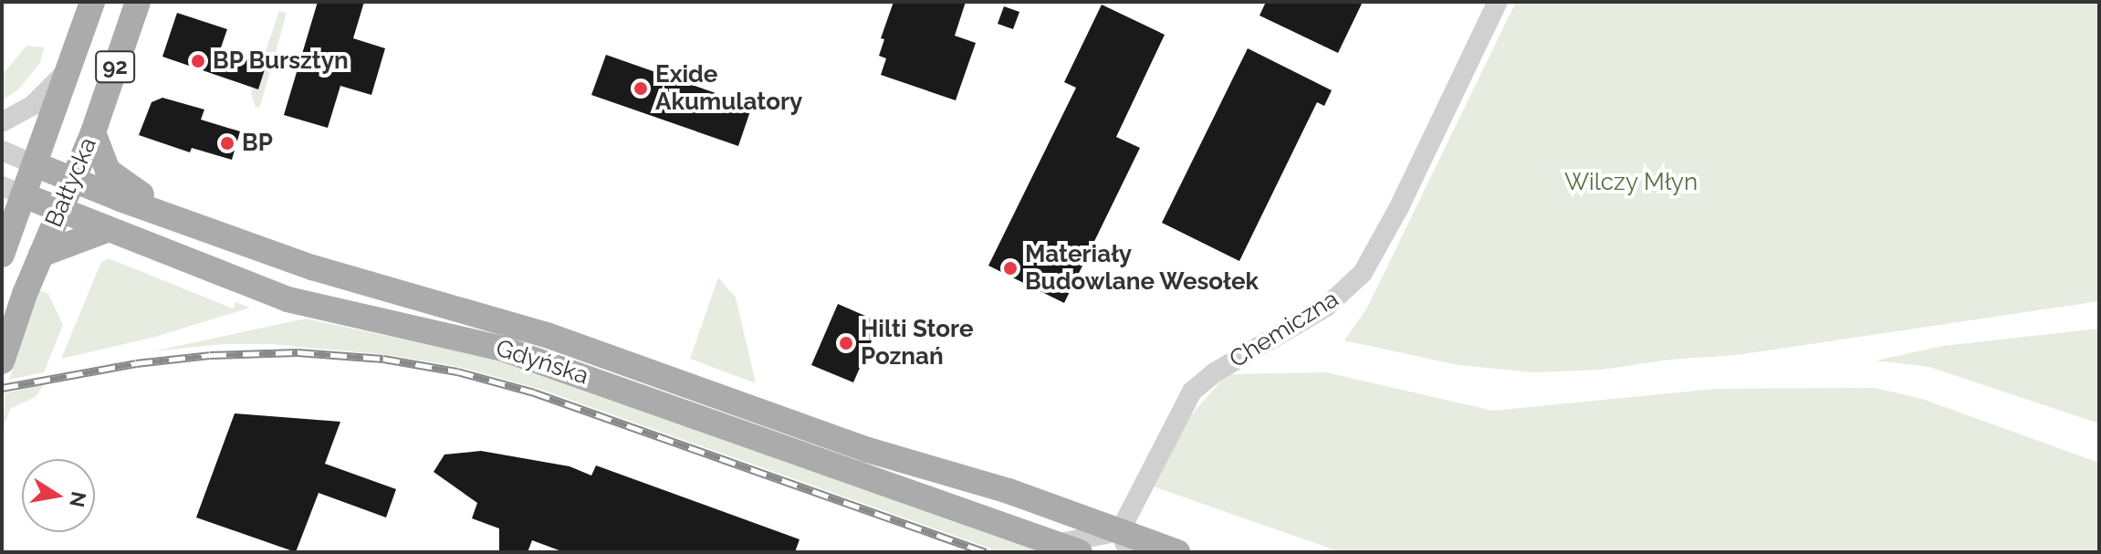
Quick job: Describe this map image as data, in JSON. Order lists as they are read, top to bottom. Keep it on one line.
{"streets":{"main road":["92","Bałtycka","Gdyńska"],"street":["Chemiczna"]},"crossings":[["Bałtycka","Gdyńska"],["Chemiczna","Gdyńska"]],"parks":["Wilczy Młyn"],"places":["BP Bursztyn","Exide Akumulatory","BP","Materiały Budowlane Wesołek","Hilti Store Poznań"],"north":"right"}
